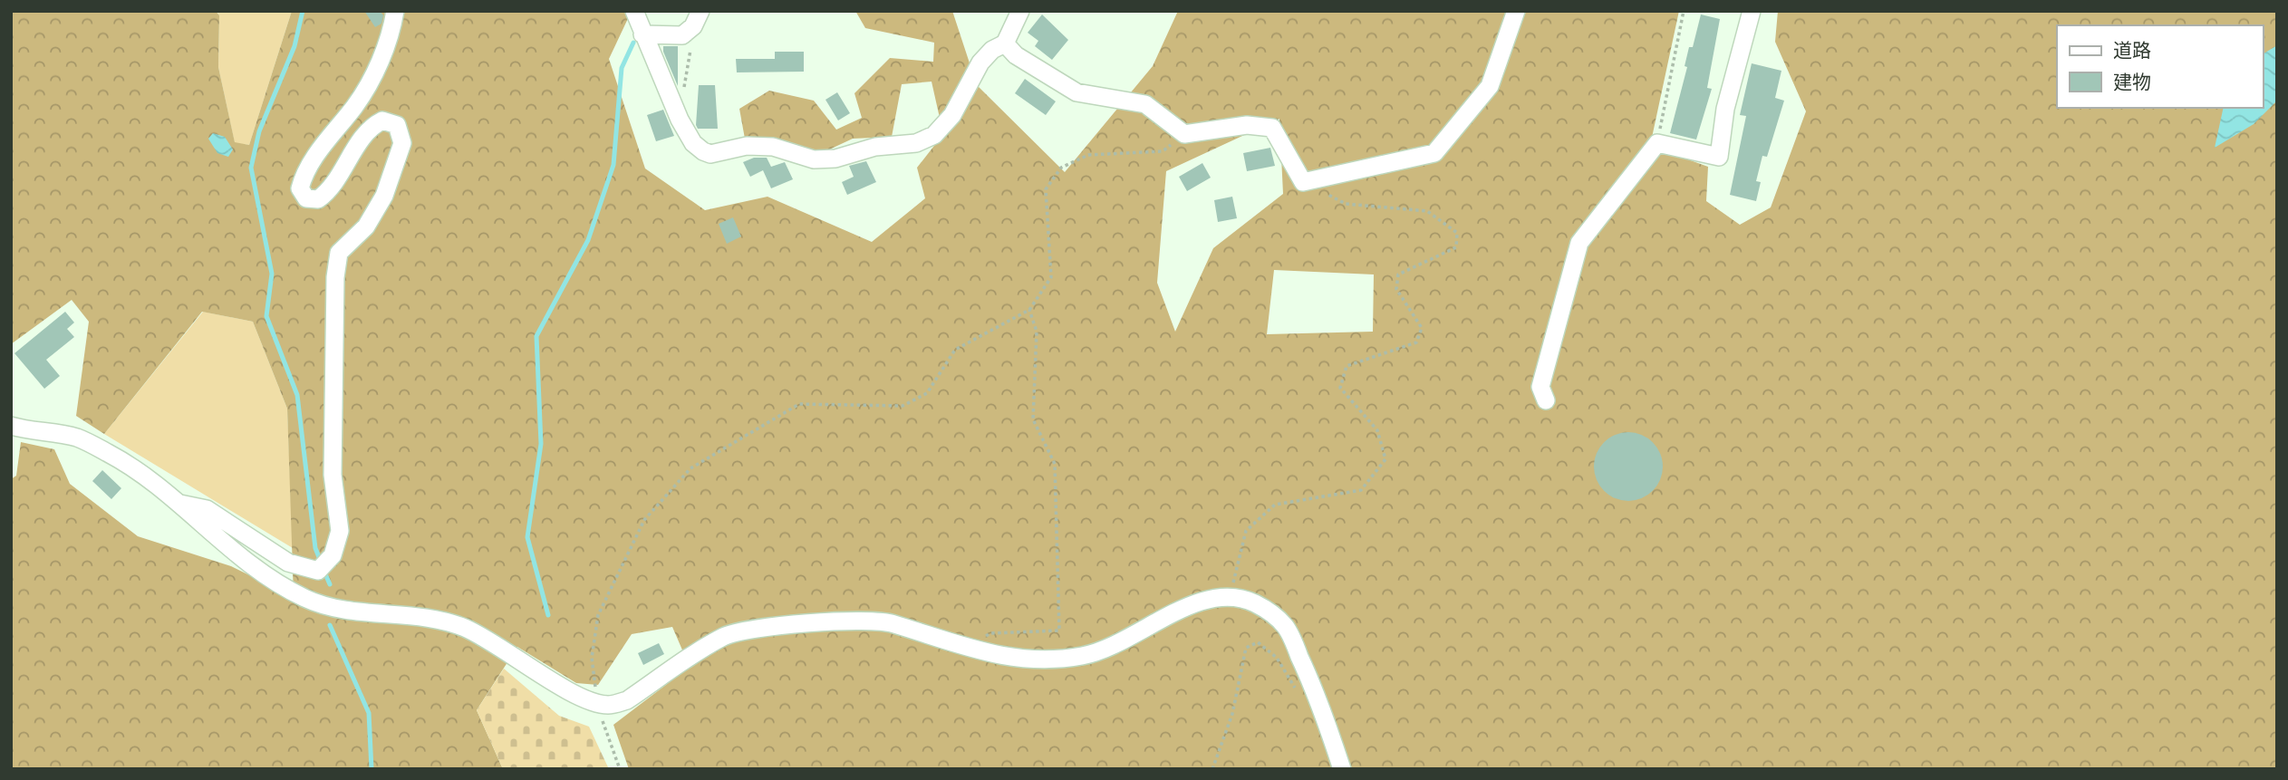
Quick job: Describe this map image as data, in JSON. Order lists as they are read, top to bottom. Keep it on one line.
{"legend":["道路","建物"]}
